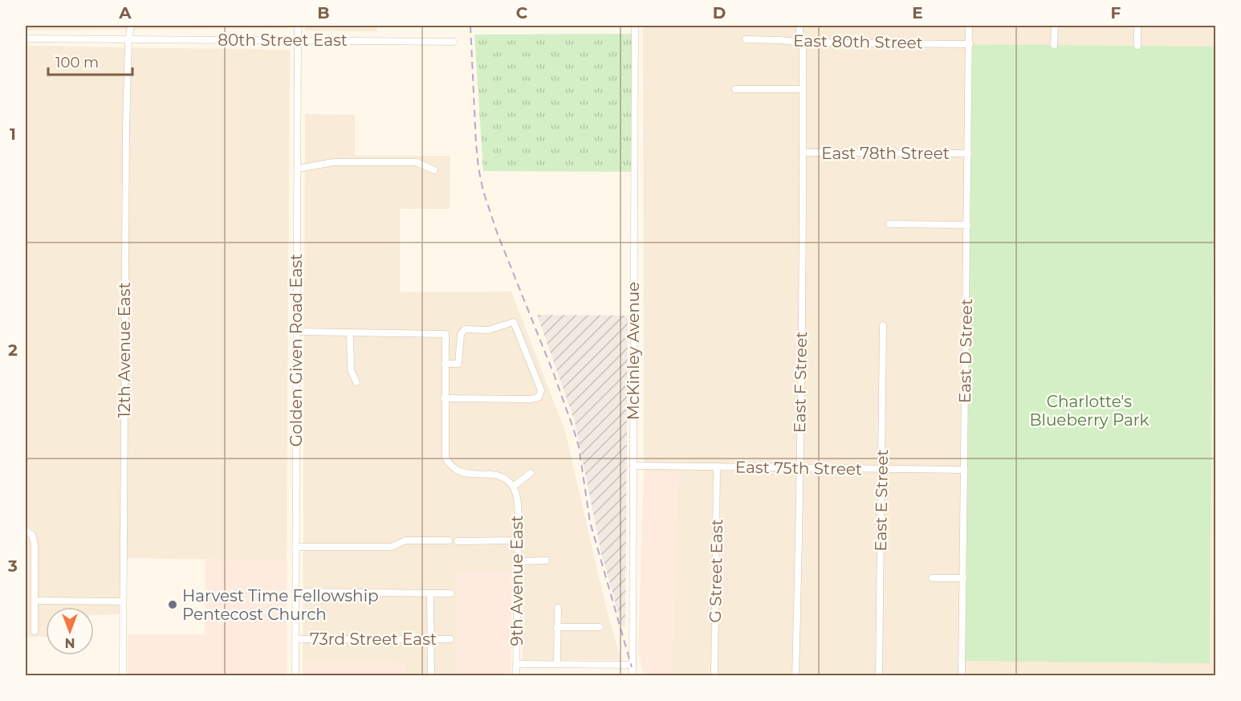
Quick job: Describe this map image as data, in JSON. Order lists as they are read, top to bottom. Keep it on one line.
{"streets":{"street":["80th Street East","East 80th Street","East 78th Street","12th Avenue East","Golden Given Road East","McKinley Avenue","East D Street","East F Street","East 75th Street","East E Street","G Street East","9th Avenue East","73rd Street East"]},"crossings":[["80th Street East","12th Avenue East"],["80th Street East","Golden Given Road East"],["East 80th Street","East D Street"],["East 80th Street","East F Street"],["East 78th Street","East D Street"],["East 78th Street","East F Street"],["Golden Given Road East","73rd Street East"],["McKinley Avenue","East 75th Street"],["East D Street","East 75th Street"],["East F Street","East 75th Street"],["East 75th Street","East E Street"],["East 75th Street","G Street East"]],"parks":["Charlotte's Blueberry Park"],"places":["Harvest Time Fellowship Pentecost Church"],"scale_bar":"100 m","north":"bottom","grid":{"columns":["A","B","C","D","E","F"],"rows":["1","2","3"]}}
